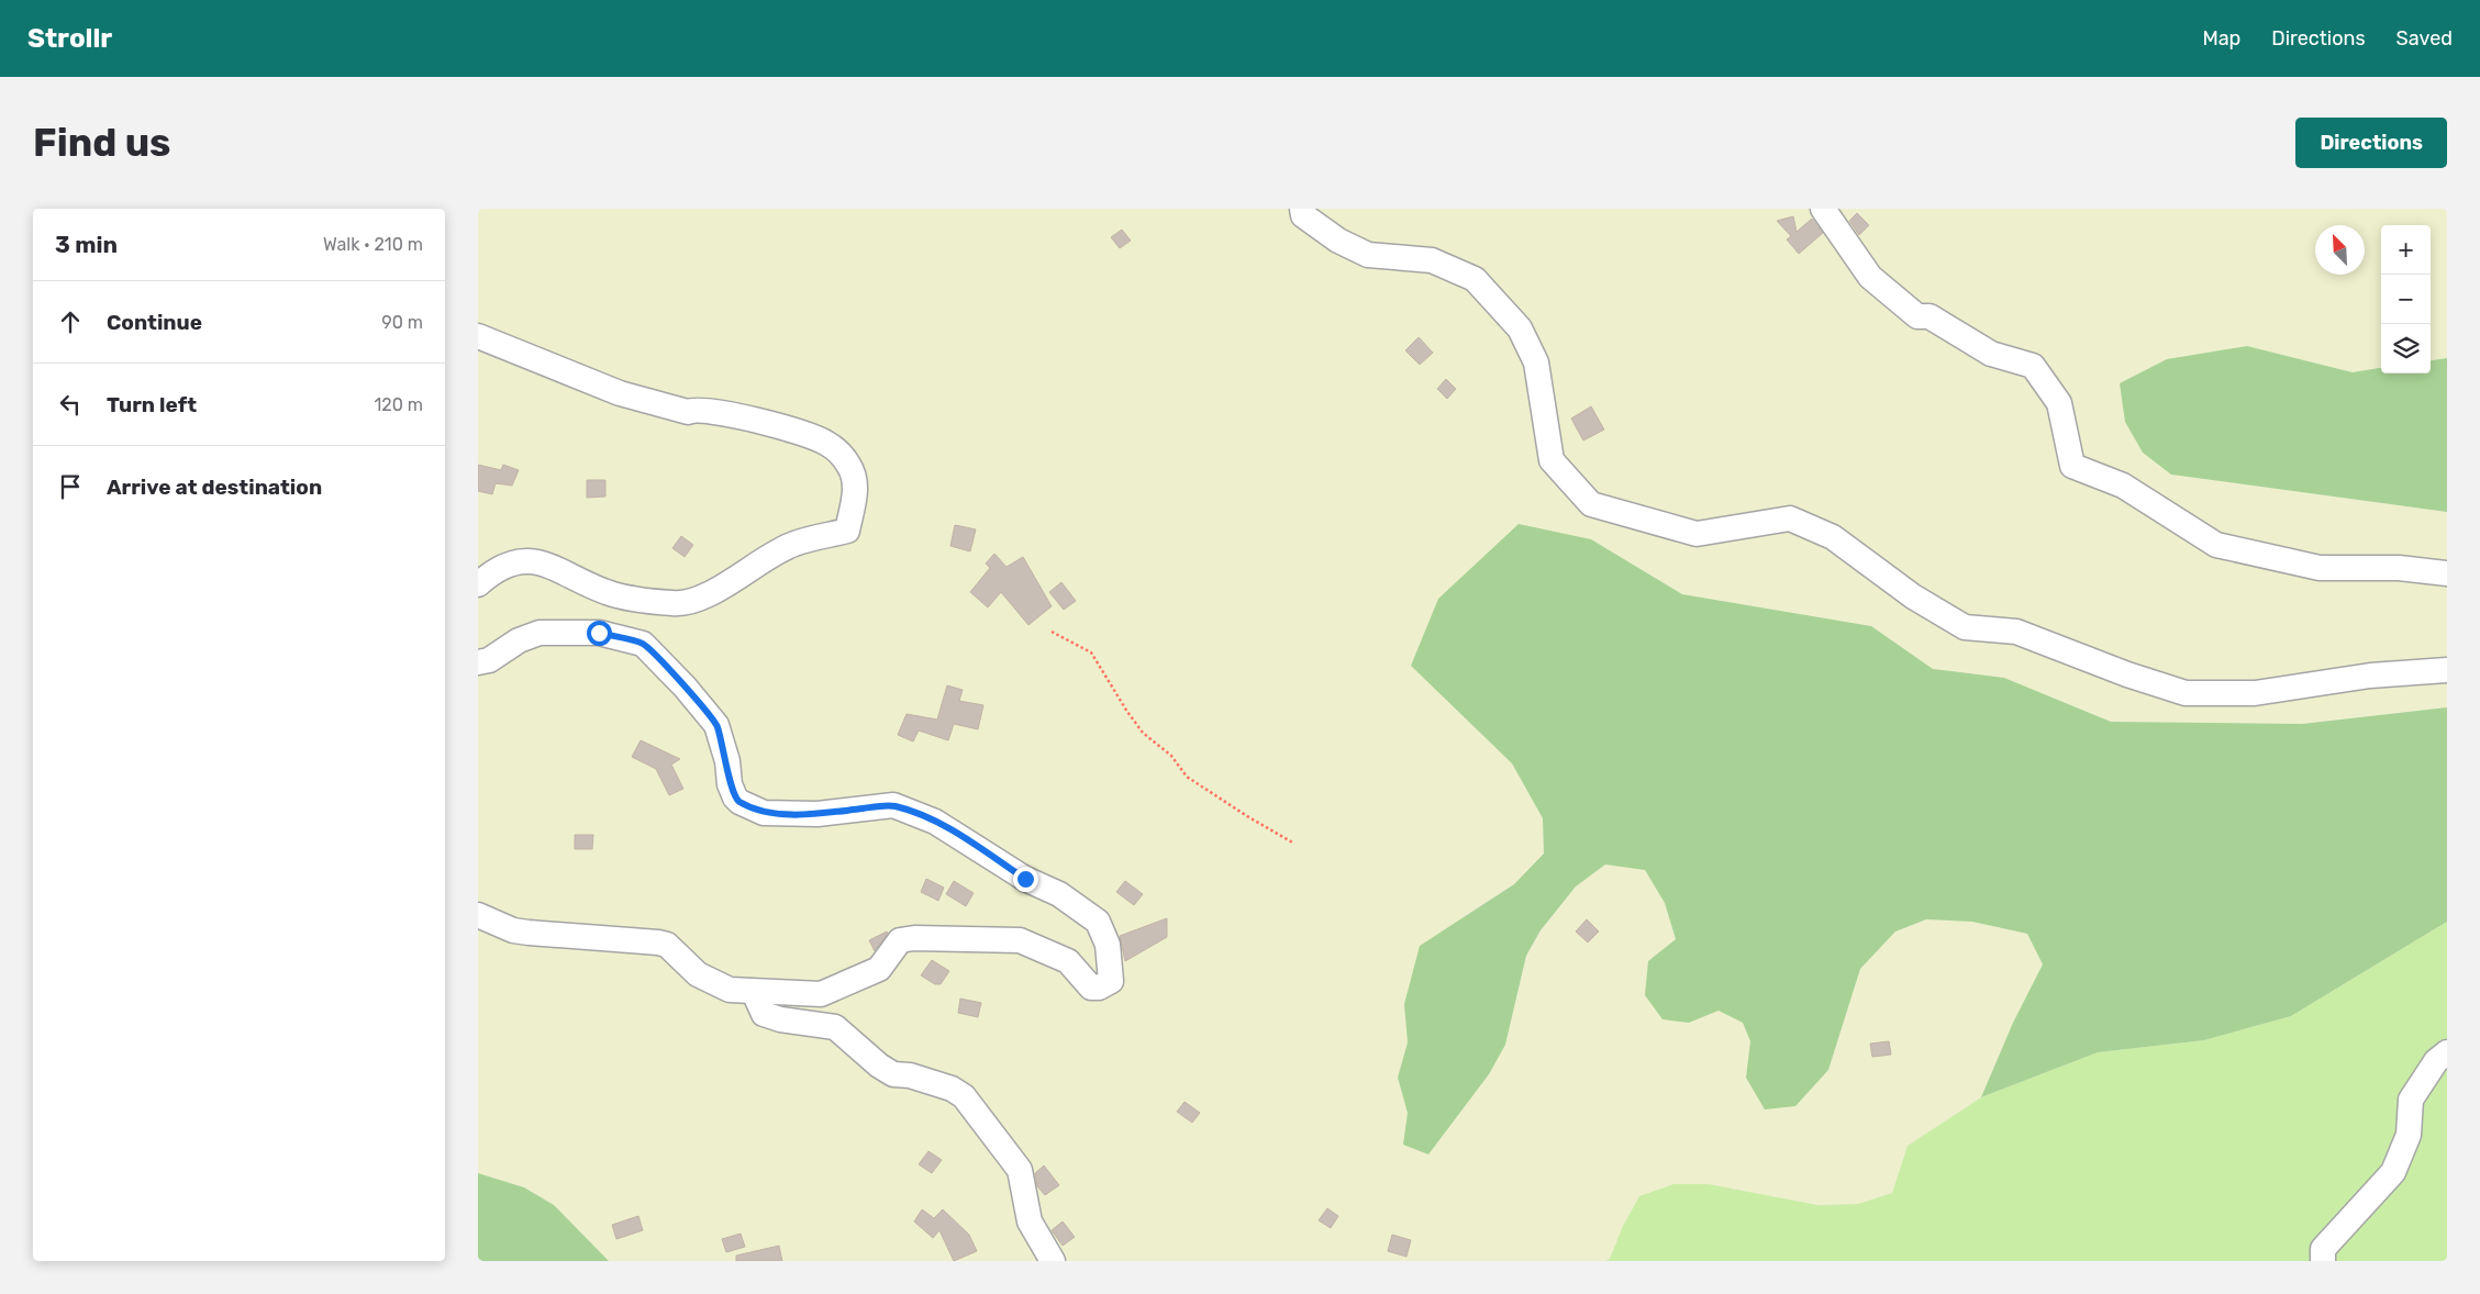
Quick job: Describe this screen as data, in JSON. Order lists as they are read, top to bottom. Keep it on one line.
{"north":"top left","page":{"header":"Strollr","nav":["Map","Directions","Saved"],"buttons":"Directions","title":"Find us","heading":["3 min","Walk · 210 m"],"map_buttons":["+","−"],"list":[["Continue","90 m"],["Turn left","120 m"],"Arrive at destination"]}}
